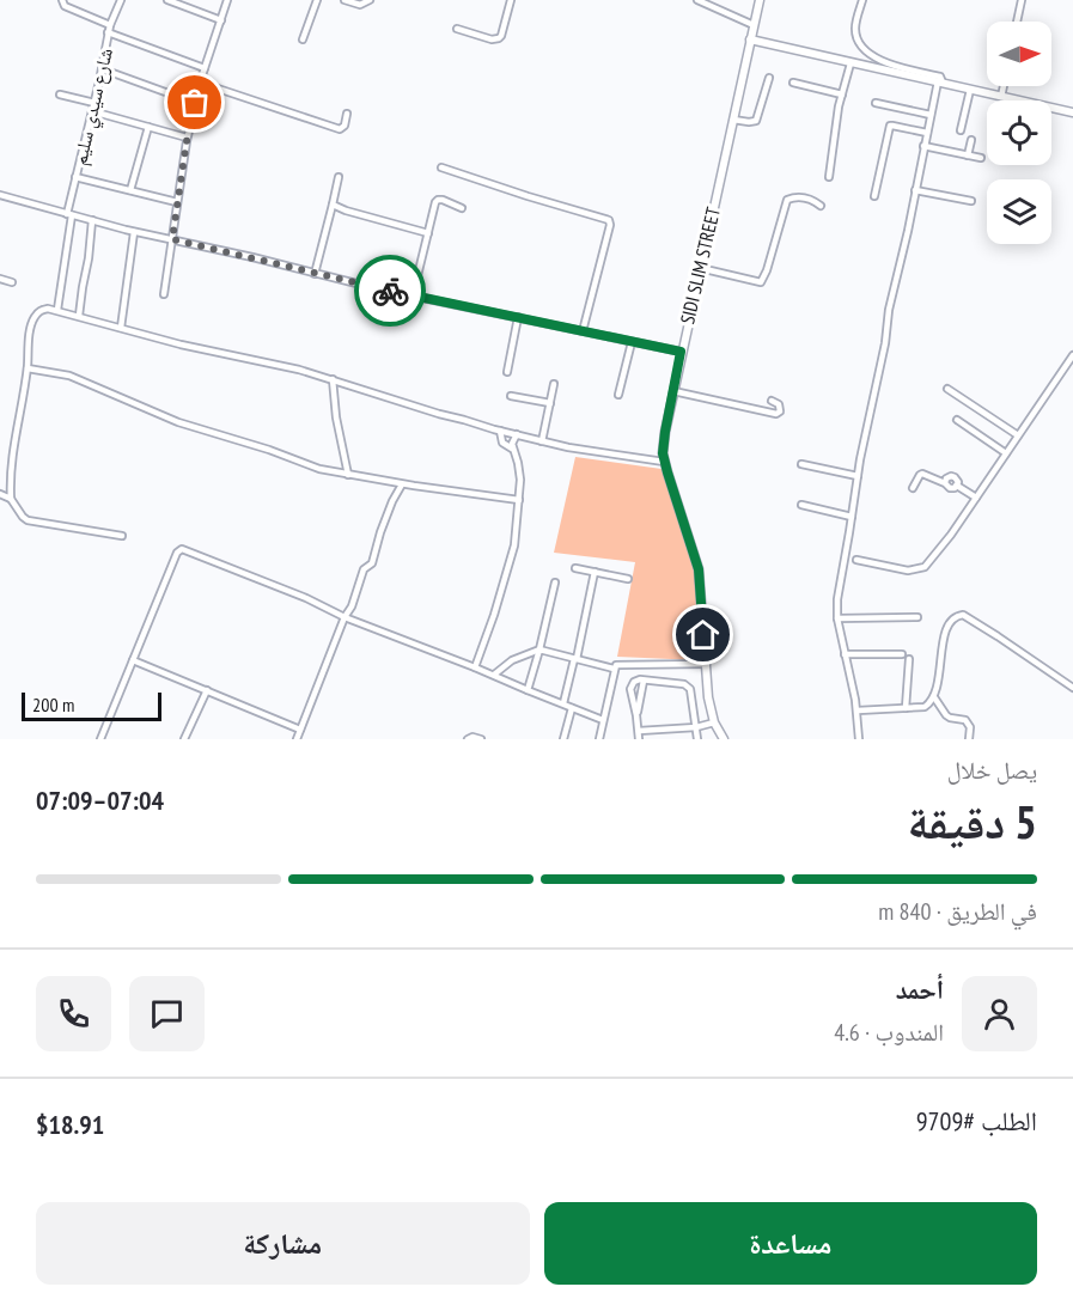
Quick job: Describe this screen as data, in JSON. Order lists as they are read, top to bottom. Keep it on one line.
{"streets":{"main road":["SIDI SLIM STREET"],"street":["شارع سيدي سليم"]},"scale_bar":"200 m","north":"right","page":{"scale":"200 m","heading":["5 دقيقة","يصل خلال","07:04–07:09"],"panel":["أحمد","المندوب · 4.6","الطلب #9709","$18.91"],"bar":"في الطريق · 840 m","buttons":["مساعدة","مشاركة"]}}
